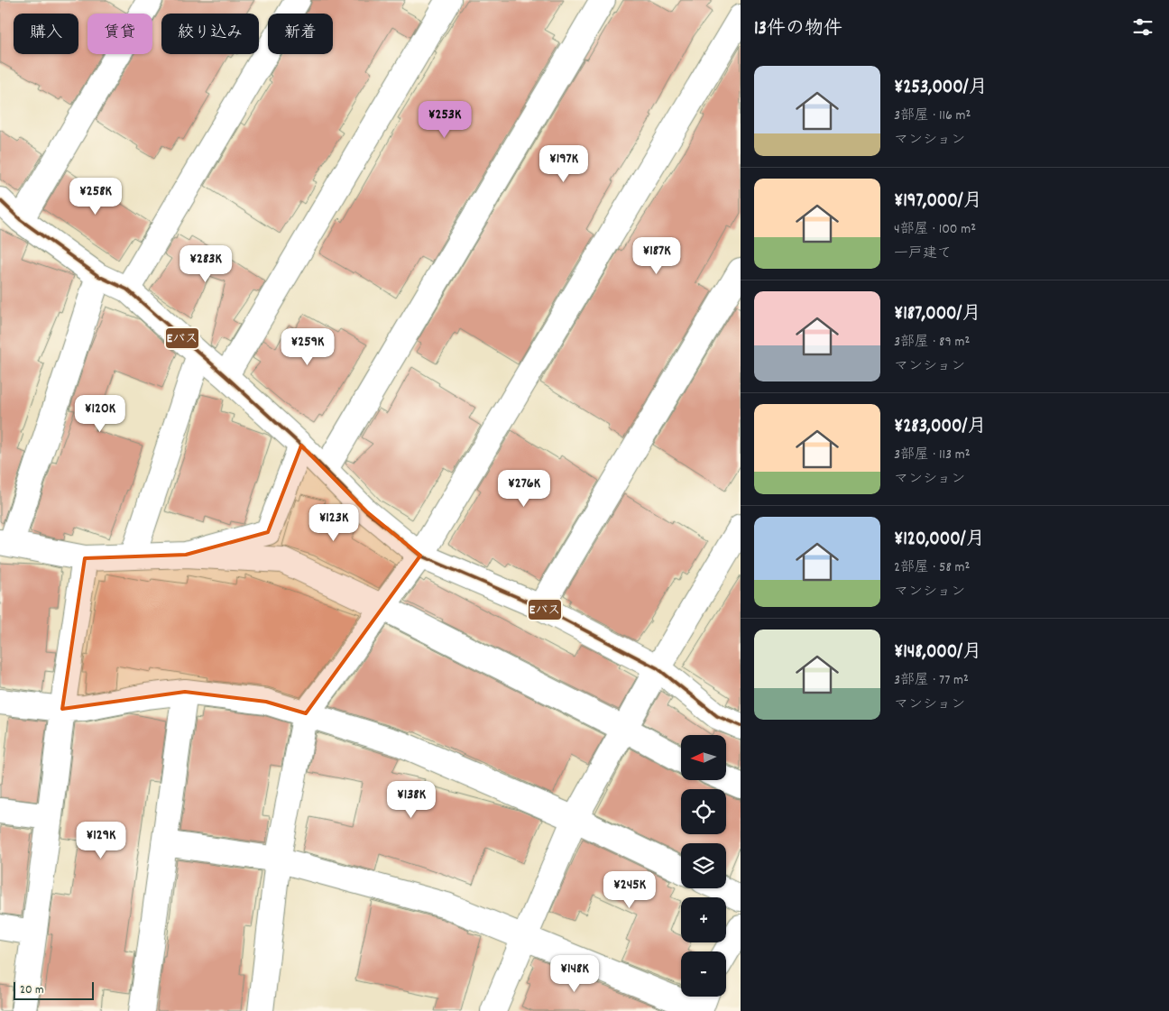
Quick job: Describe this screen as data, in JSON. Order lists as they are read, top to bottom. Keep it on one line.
{"lines":["transit line Eバス"],"scale_bar":"20 m","north":"left","page":{"heading":"13件の物件","chip":["購入","賃貸","絞り込み","新着"],"list":[{"name":"¥253,000/月","note":"3部屋 · 116 m² · マンション"},{"name":"¥197,000/月","note":"4部屋 · 100 m² · 一戸建て"},{"name":"¥187,000/月","note":"3部屋 · 89 m² · マンション"},{"name":"¥283,000/月","note":"3部屋 · 113 m² · マンション"},{"name":"¥120,000/月","note":"2部屋 · 58 m² · マンション"},{"name":"¥148,000/月","note":"3部屋 · 77 m² · マンション"}],"price":["¥253K","¥197K","¥258K","¥187K","¥283K","¥259K","¥120K","¥276K","¥123K","¥138K","¥129K","¥245K","¥148K"],"map_buttons":["+","−"],"scale":"20 m"}}
